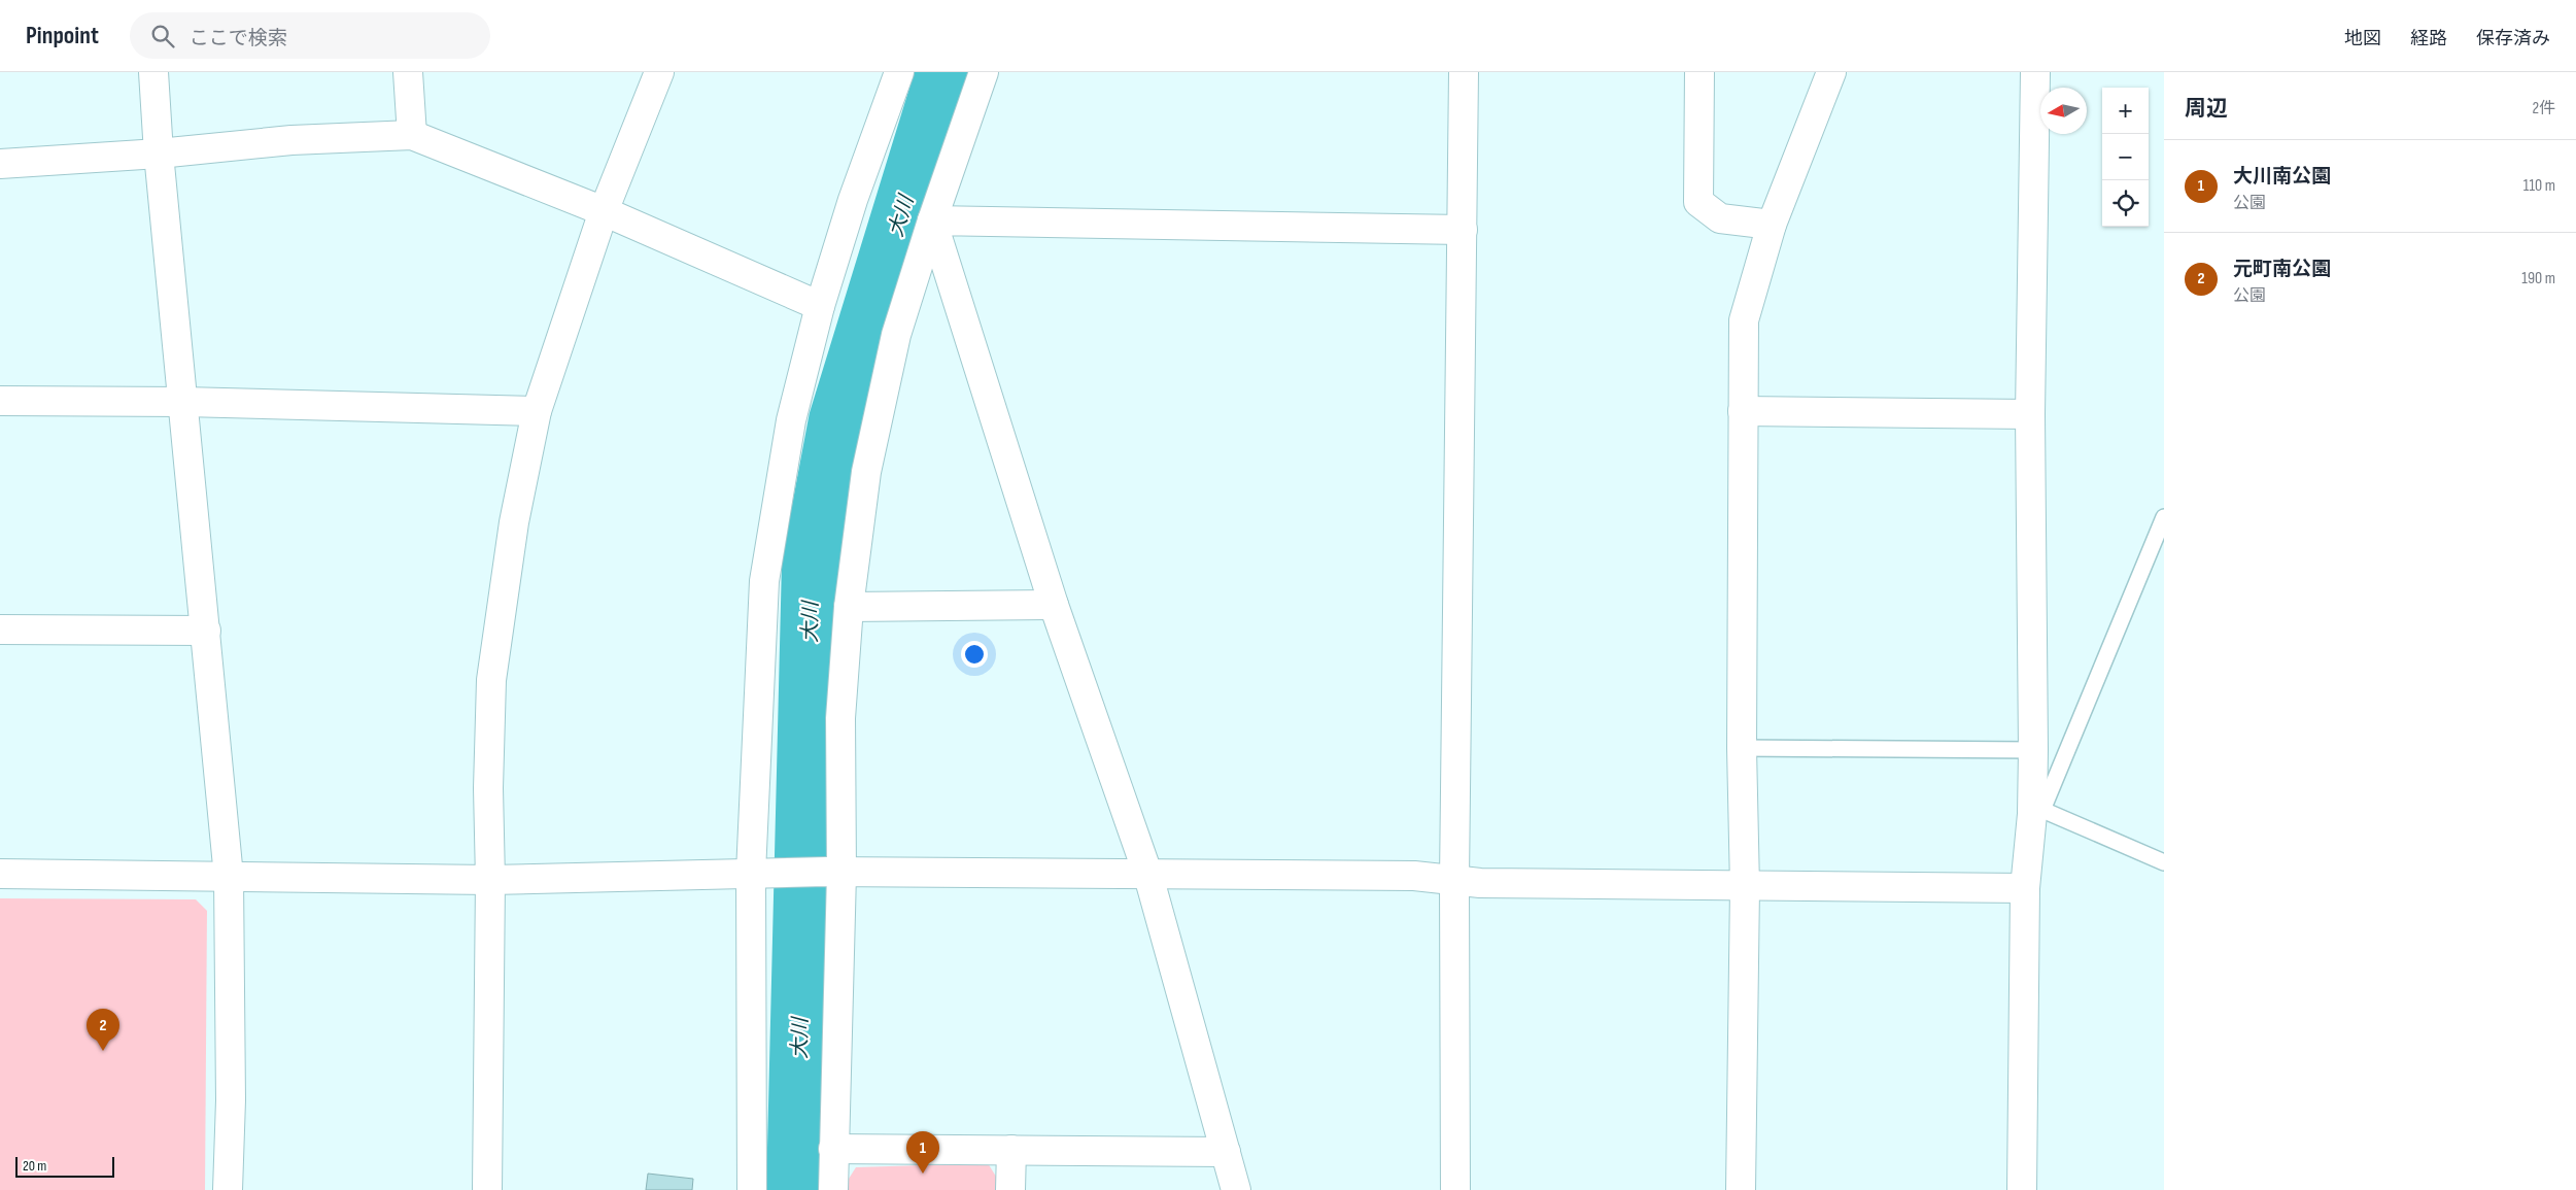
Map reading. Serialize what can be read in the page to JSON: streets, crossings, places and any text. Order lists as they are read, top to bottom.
{
  "water": ["大川"],
  "scale_bar": "20 m",
  "north": "left",
  "page": {
    "header": "Pinpoint",
    "search": "ここで検索",
    "nav": ["地図", "経路", "保存済み"],
    "heading": ["周辺", "2件"],
    "map_buttons": ["+", "−"],
    "list": [
      {
        "mark": "1",
        "name": "大川南公園",
        "note": "公園",
        "value": "110 m"
      },
      {
        "mark": "2",
        "name": "元町南公園",
        "note": "公園",
        "value": "190 m"
      }
    ],
    "pins": ["2", "1"],
    "scale": "20 m"
  }
}
